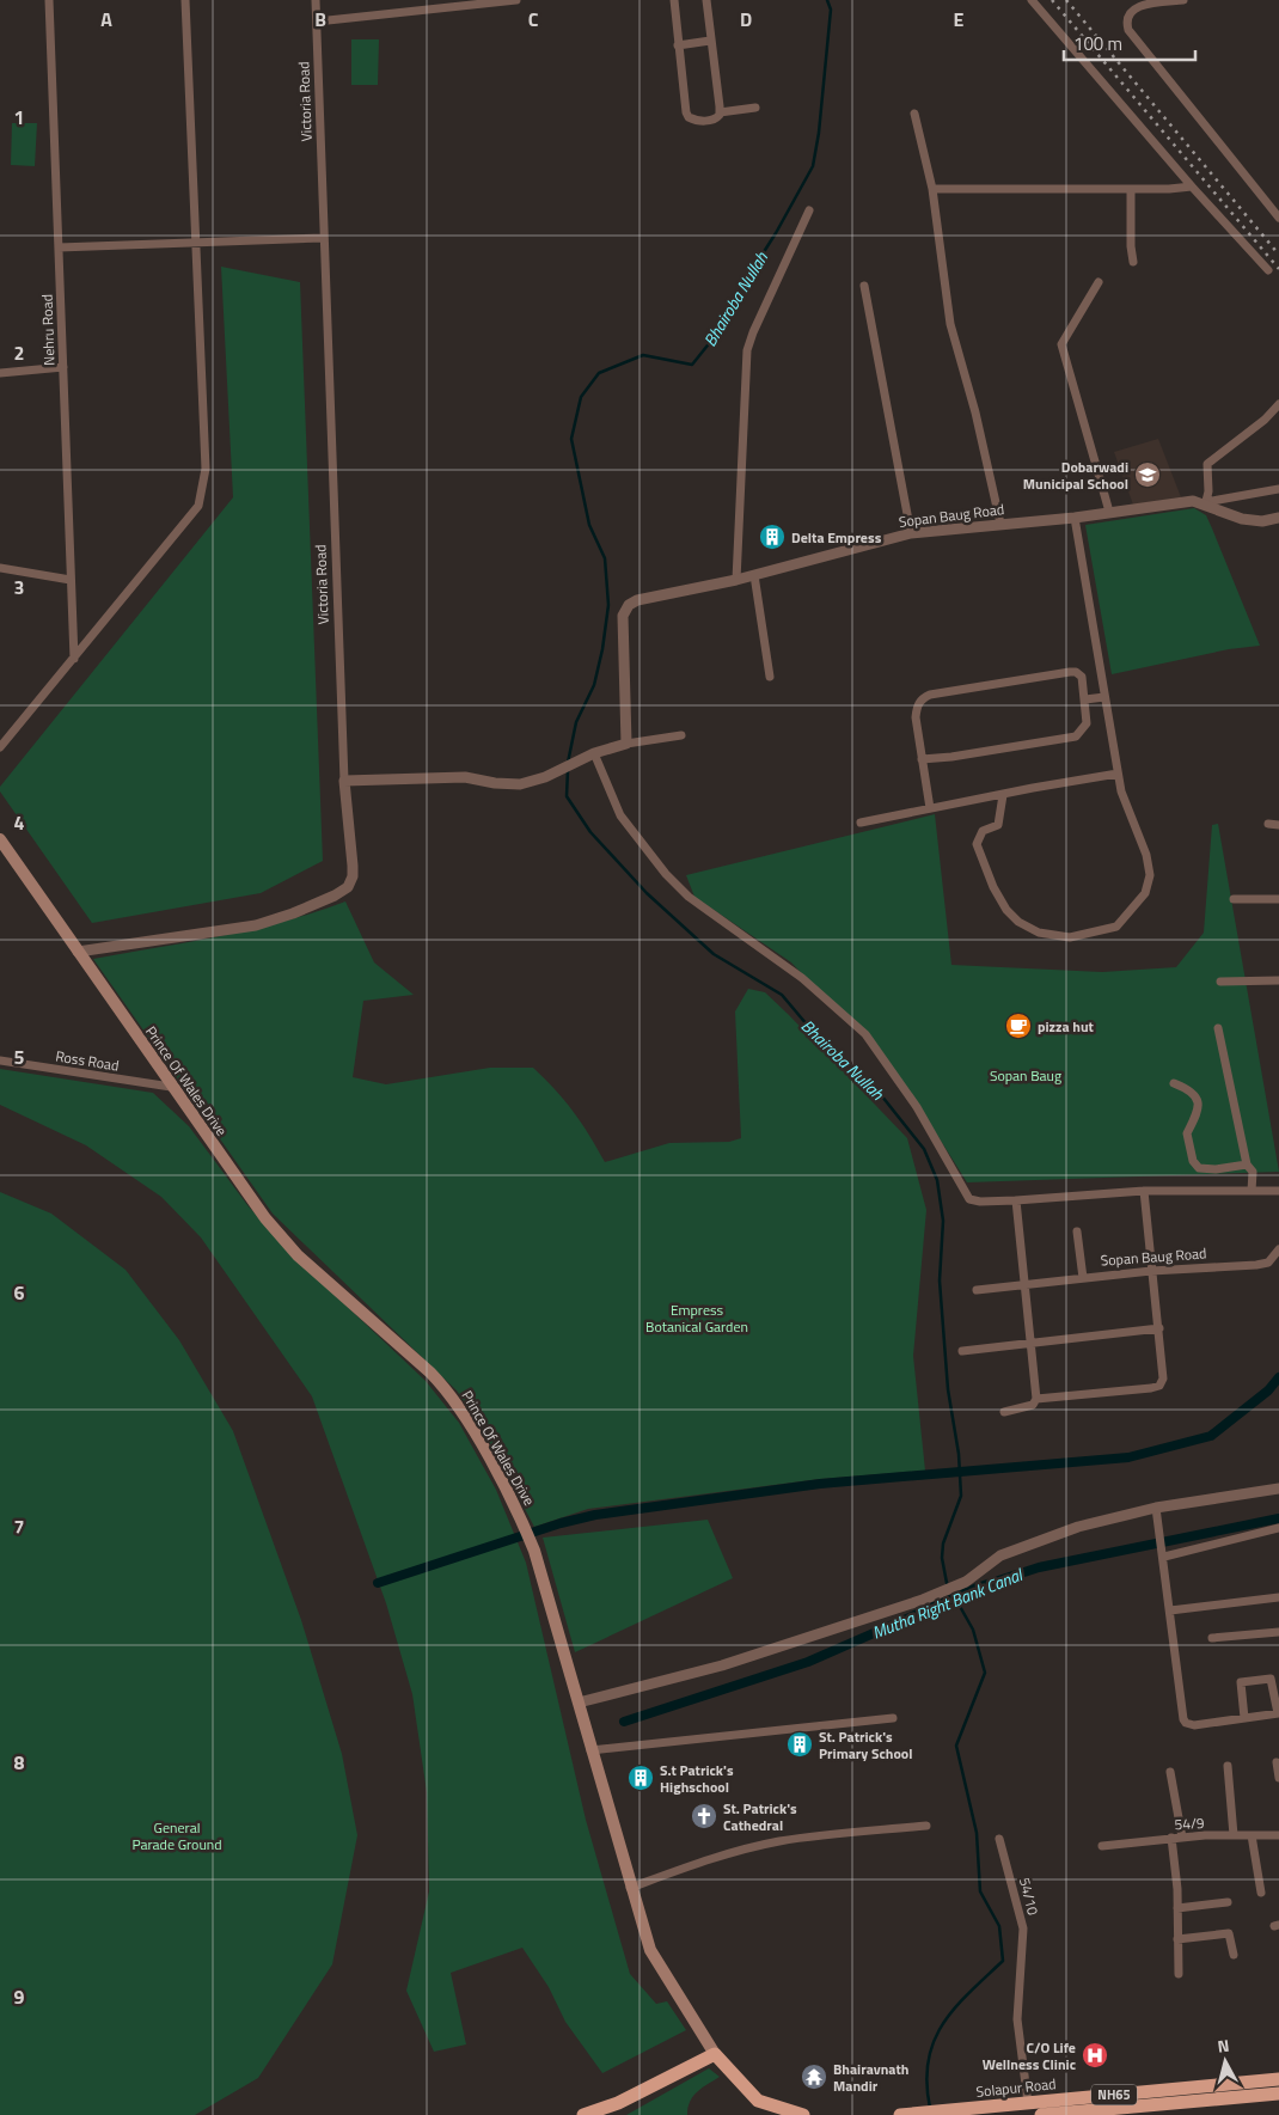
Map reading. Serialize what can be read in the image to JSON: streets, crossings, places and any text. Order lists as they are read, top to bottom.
{
  "streets": {
    "highway": ["Solapur Road", "NH65"],
    "main road": ["Prince Of Wales Drive"],
    "street": [
      "Victoria Road",
      "Nehru Road",
      "Sopan Baug Road",
      "Ross Road",
      "54/9",
      "54/10"
    ]
  },
  "crossings": [
    ["Victoria Road", "Prince Of Wales Drive"],
    ["Ross Road", "Prince Of Wales Drive"],
    ["54/10", "Solapur Road"]
  ],
  "water": ["Bhairoba Nullah", "Mutha Right Bank Canal"],
  "parks": ["Sopan Baug", "Empress Botanical Garden", "General Parade Ground"],
  "places": {
    "school or university": ["Dobarwadi Municipal School"],
    "building": ["Delta Empress", "St. Patrick's Primary School", "S.t Patrick's Highschool"],
    "cafe": ["pizza hut"],
    "church": ["St. Patrick's Cathedral"],
    "hospital": ["C/O Life Wellness Clinic"],
    "temple": ["Bhairavnath Mandir"]
  },
  "scale_bar": "100 m",
  "north": "top",
  "grid": {
    "columns": [
      "A",
      "B",
      "C",
      "D",
      "E"
    ],
    "rows": [
      "1",
      "2",
      "3",
      "4",
      "5",
      "6",
      "7",
      "8",
      "9"
    ]
  }
}
